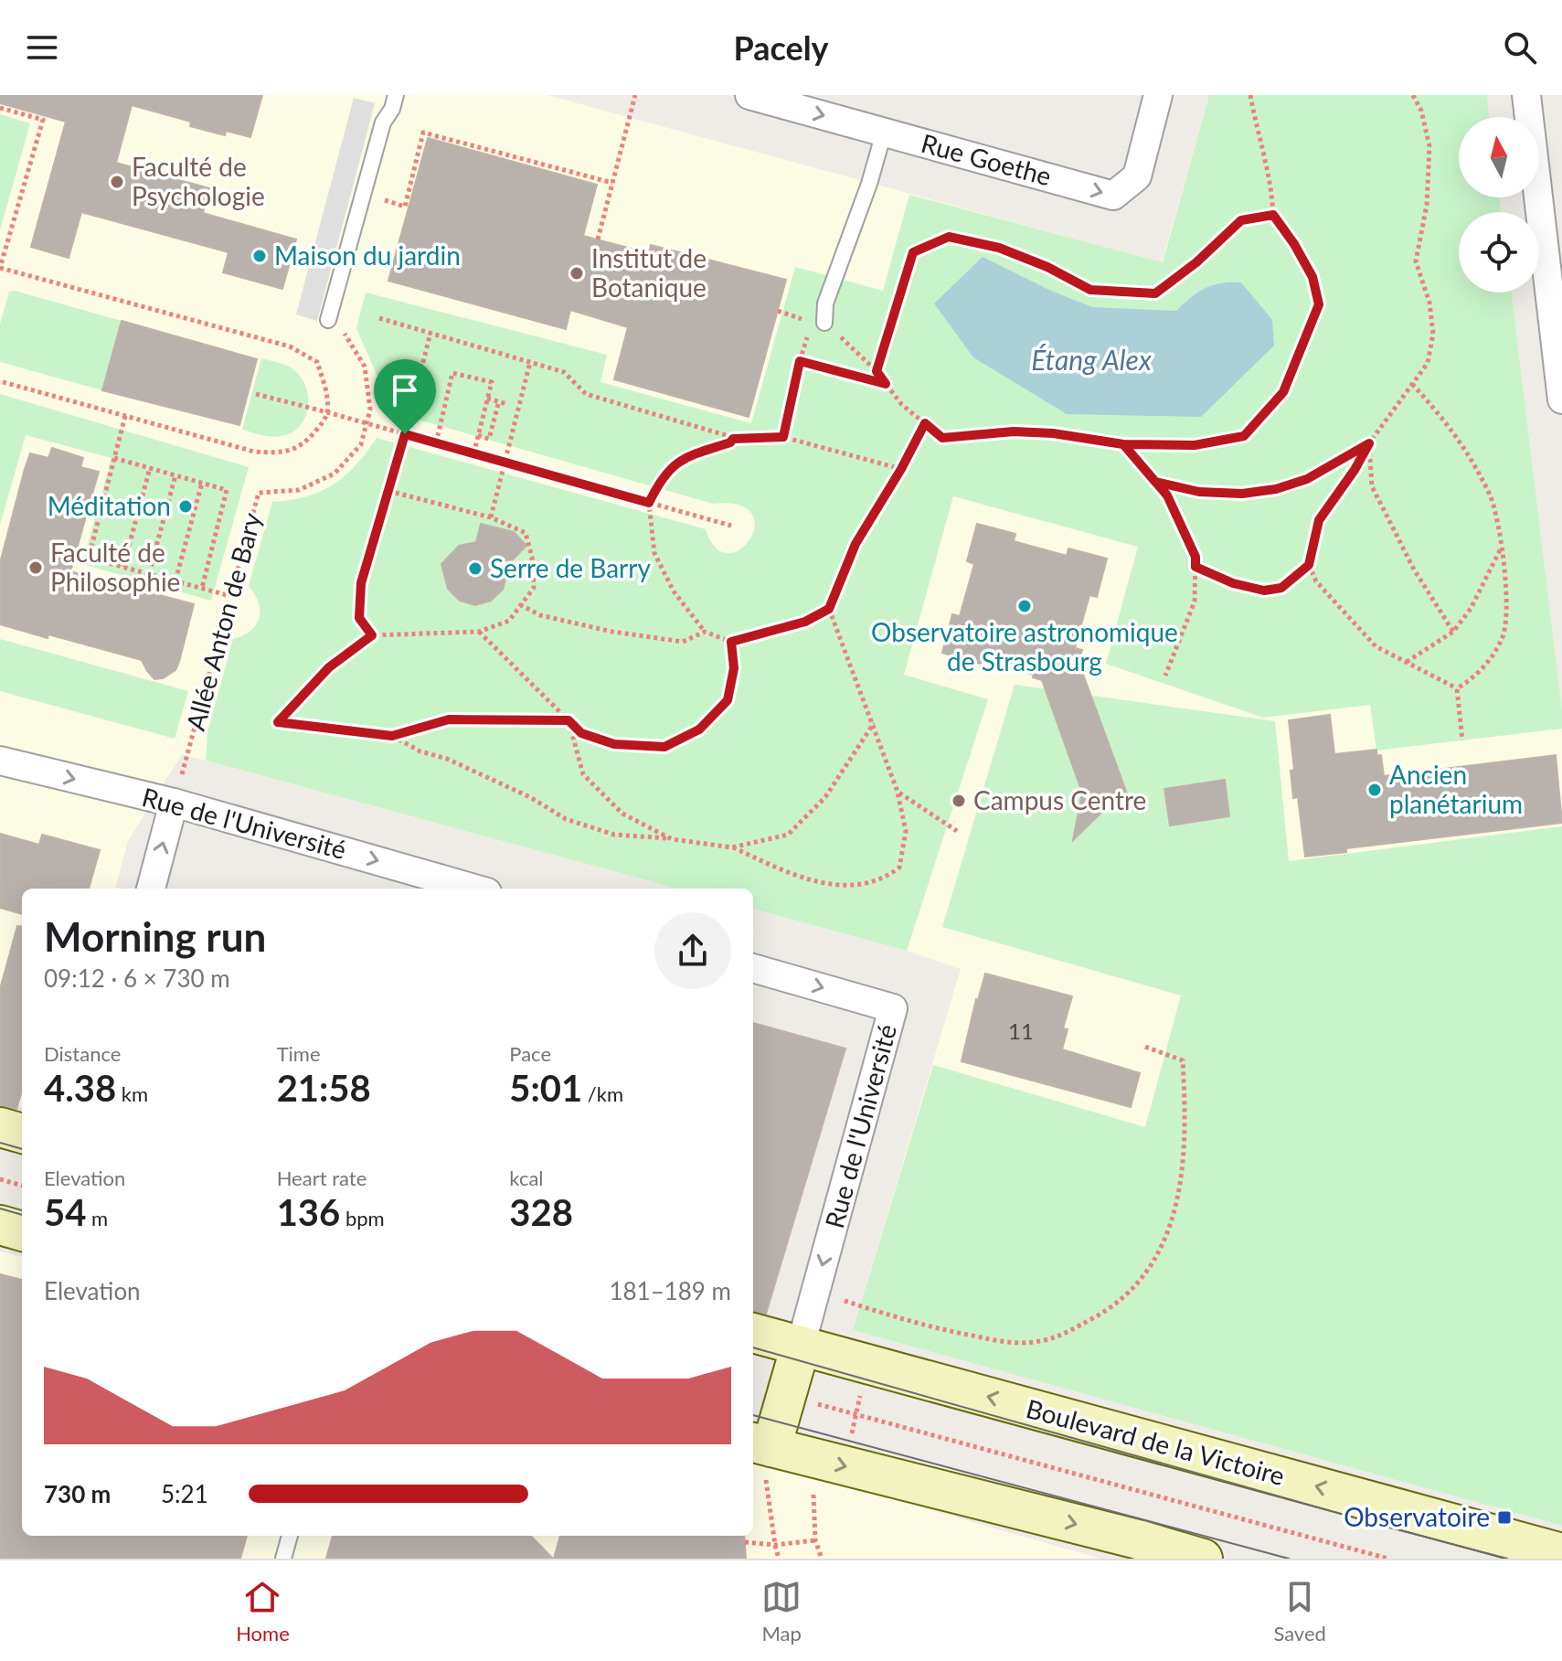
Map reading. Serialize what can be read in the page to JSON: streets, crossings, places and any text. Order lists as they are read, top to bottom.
{
  "streets": {
    "street": ["Rue Goethe", "Rue de l'Université", "Boulevard de la Victoire"],
    "path": ["Allée Anton de Bary"]
  },
  "crossings": [
    ["Allée Anton de Bary", "Rue de l'Université"],
    ["Rue de l'Université", "Boulevard de la Victoire"]
  ],
  "one_way": ["Rue Goethe"],
  "water": ["Étang Alex"],
  "places": {
    "other": [
      "Faculté de Psychologie",
      "Maison du jardin",
      "Institut de Botanique",
      "Méditation",
      "Faculté de Philosophie",
      "Serre de Barry",
      "Observatoire astronomique de Strasbourg",
      "Ancien planétarium",
      "Campus Centre"
    ],
    "transit": ["Observatoire"]
  },
  "house_numbers": ["11"],
  "north": "top",
  "page": {
    "header": "Pacely",
    "heading": ["Morning run", "09:12 · 6 × 730 m"],
    "stats": [
      ["Distance", "4.38 km"],
      ["Time", "21:58"],
      ["Pace", "5:01 /km"],
      ["Elevation", "54 m"],
      ["Heart rate", "136 bpm"],
      ["kcal", "328"]
    ],
    "chart": ["Elevation", "181–189 m"],
    "list": [
      {
        "name": "730 m",
        "note": "5:21"
      }
    ],
    "tabs": ["Home", "Map", "Saved"]
  }
}
